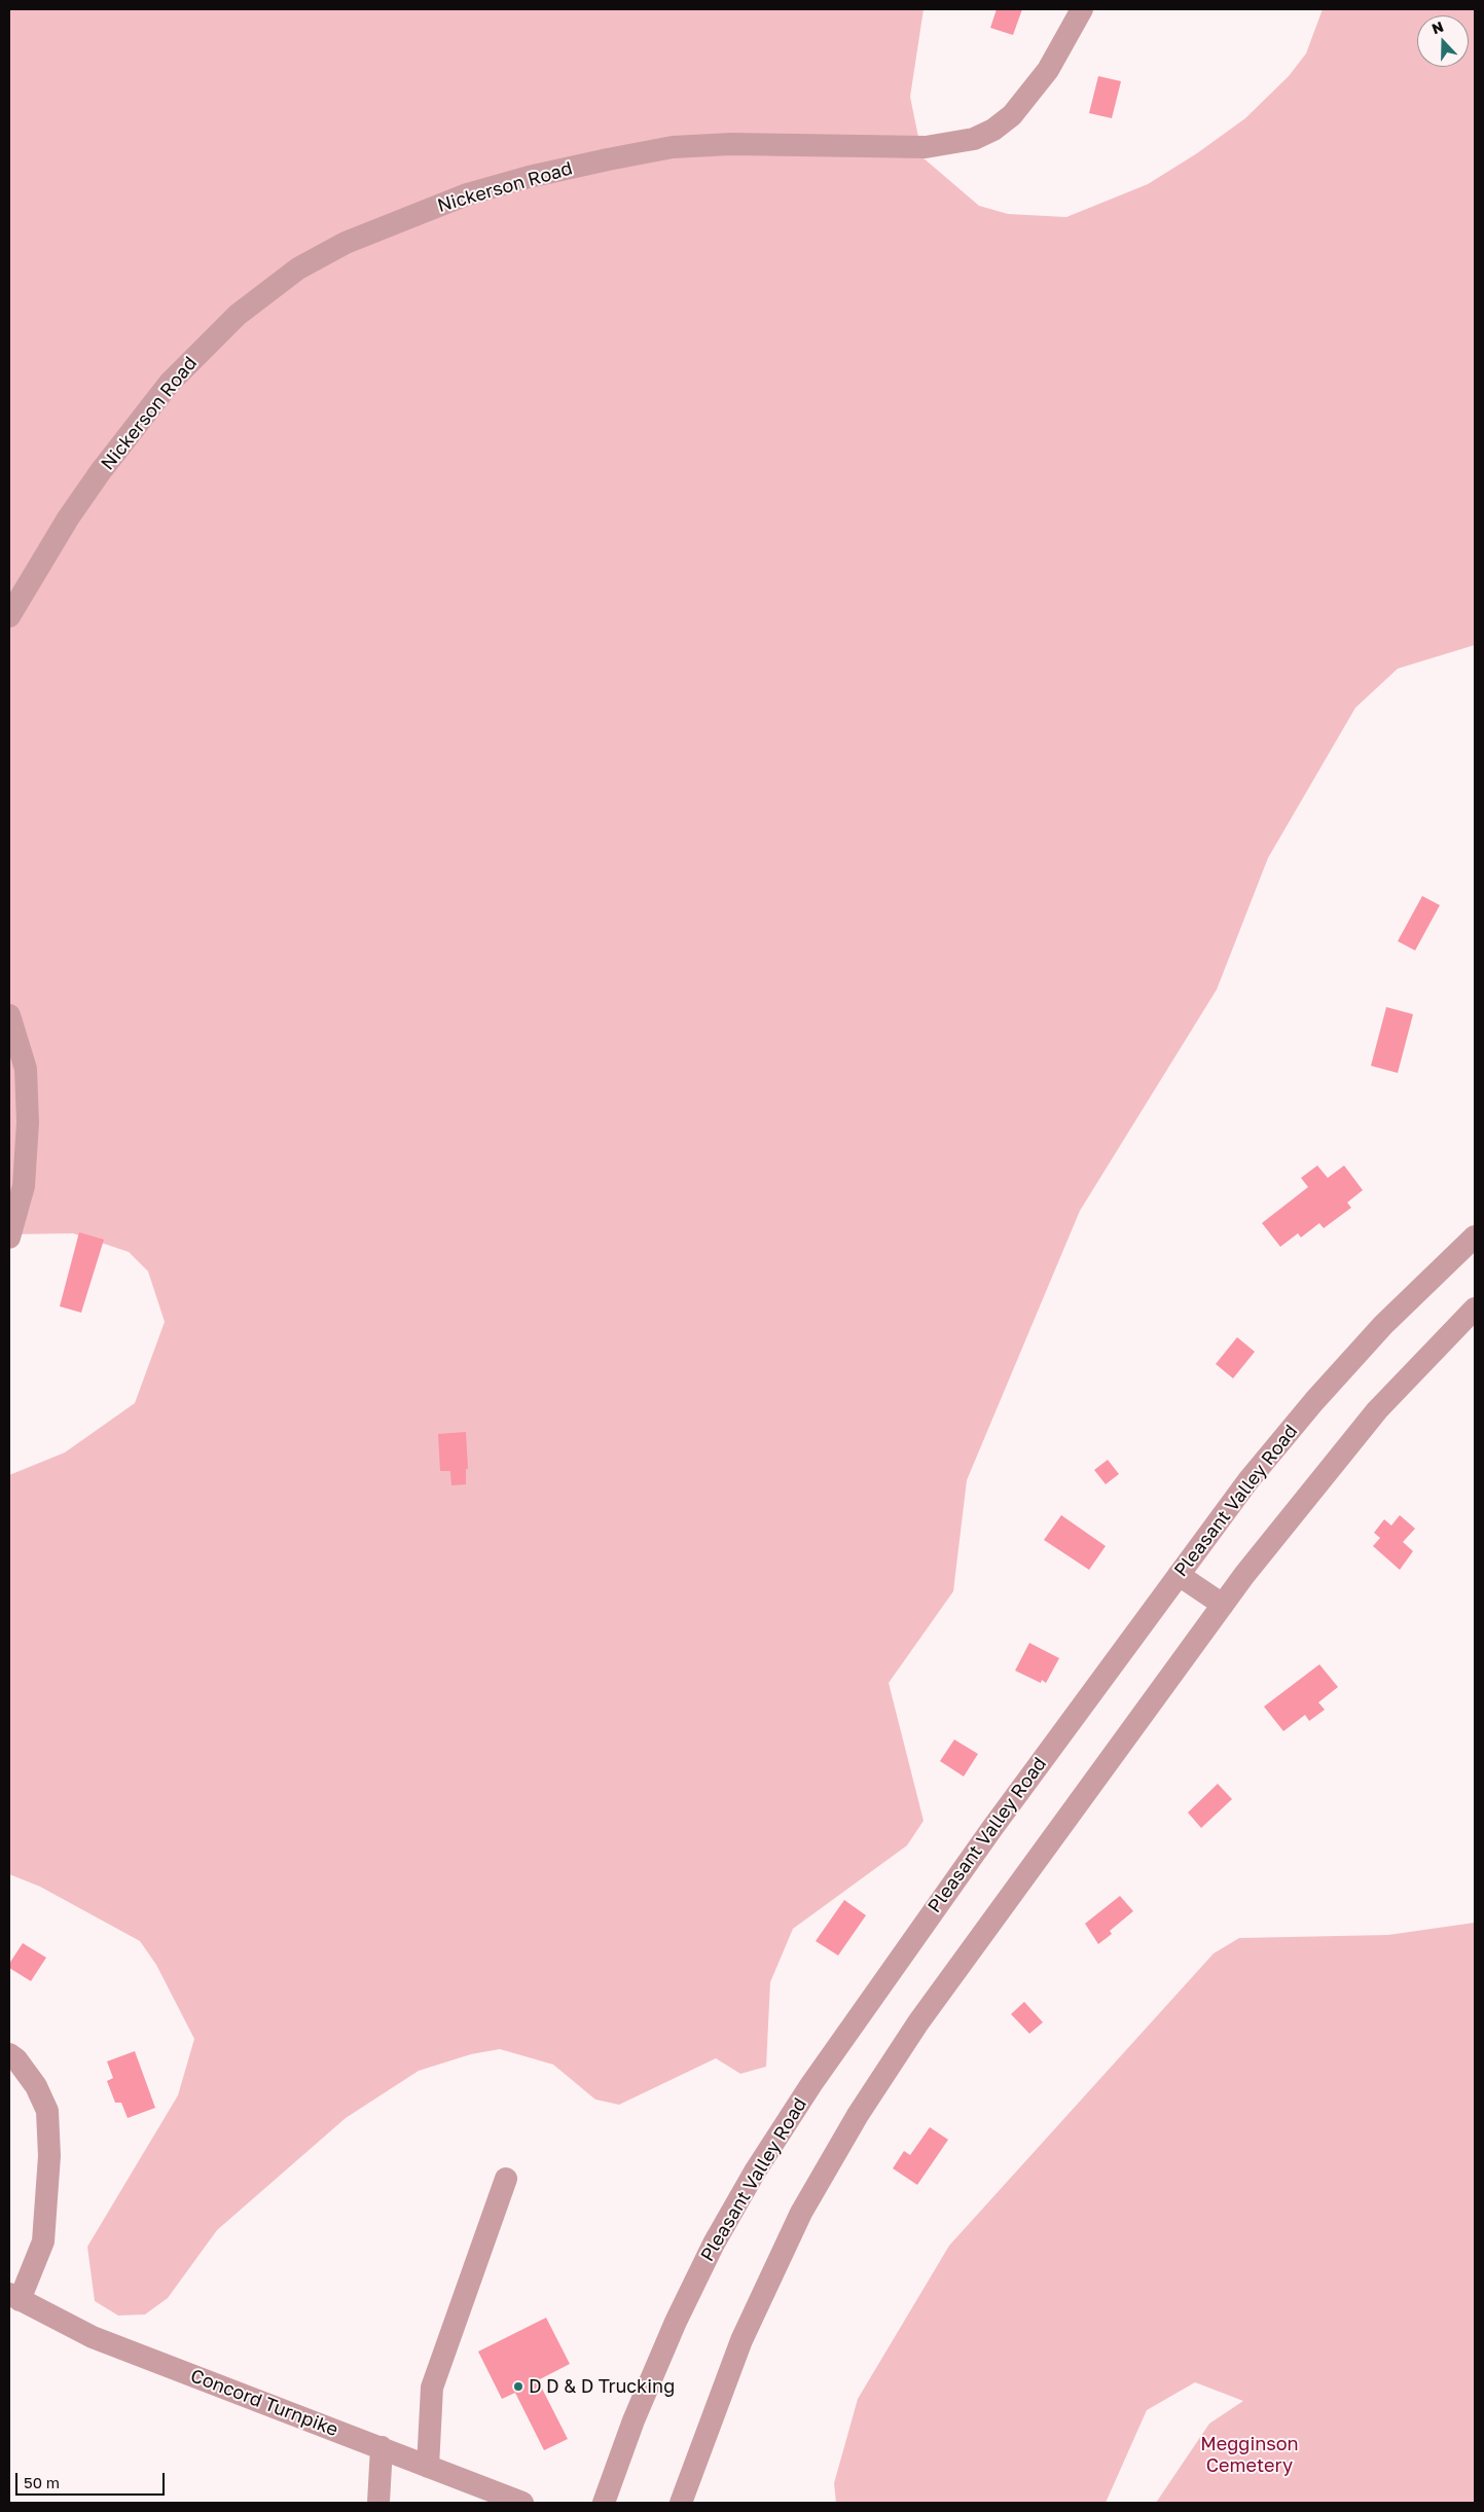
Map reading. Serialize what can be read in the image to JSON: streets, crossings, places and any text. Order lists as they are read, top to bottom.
{
  "streets": {
    "street": ["Nickerson Road", "Pleasant Valley Road", "Concord Turnpike"]
  },
  "parks": ["Megginson Cemetery"],
  "places": ["D D & D Trucking"],
  "scale_bar": "50 m",
  "north": "top"
}
